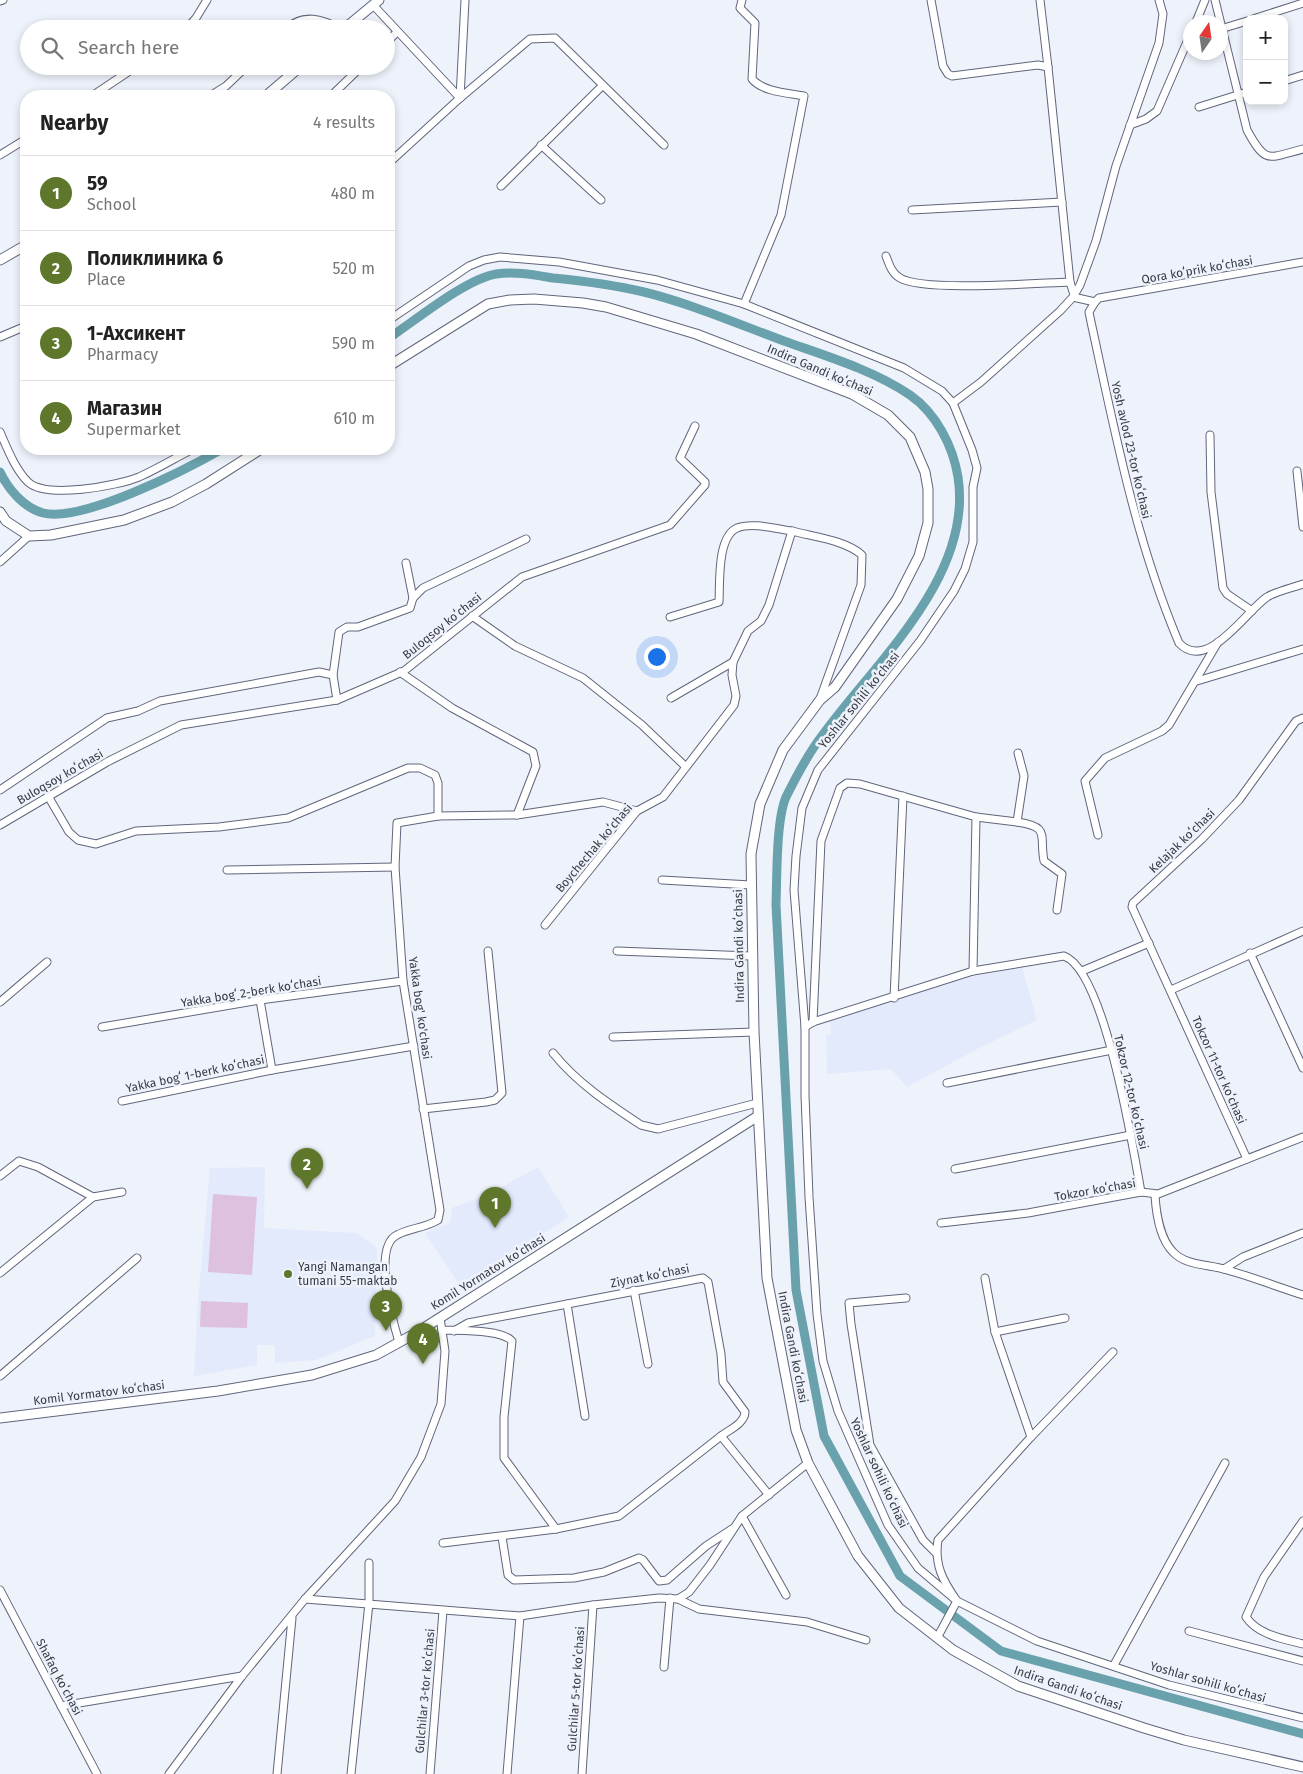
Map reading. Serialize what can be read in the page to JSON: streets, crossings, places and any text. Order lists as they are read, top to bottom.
{
  "streets": {
    "street": [
      "Qora koʻprik koʻchasi",
      "Indira Gandi koʻchasi",
      "Yosh avlod 23-tor koʻchasi",
      "Buloqsoy koʻchasi",
      "Yoshlar sohili koʻchasi",
      "Kelajak koʻchasi",
      "Boychechak koʻchasi",
      "Yakka bogʻ 2-berk koʻchasi",
      "Yakka bog' ko'chasi",
      "Tokzor 11-tor koʻchasi",
      "Yakka bogʻ 1-berk koʻchasi",
      "Tokzor 12-tor koʻchasi",
      "Tokzor koʻchasi",
      "Komil Yormatov koʻchasi",
      "Ziynat koʻchasi",
      "Shafaq koʻchasi",
      "Gulchilar 5-tor koʻchasi",
      "Gulchilar 3-tor koʻchasi"
    ]
  },
  "crossings": [
    ["Qora koʻprik koʻchasi", "Yosh avlod 23-tor koʻchasi"],
    ["Indira Gandi koʻchasi", "Komil Yormatov koʻchasi"],
    ["Kelajak koʻchasi", "Tokzor 11-tor koʻchasi"],
    ["Boychechak koʻchasi", "Yakka bog' ko'chasi"],
    ["Yakka bogʻ 2-berk koʻchasi", "Yakka bog' ko'chasi"],
    ["Yakka bogʻ 2-berk koʻchasi", "Yakka bogʻ 1-berk koʻchasi"],
    ["Yakka bog' ko'chasi", "Yakka bogʻ 1-berk koʻchasi"],
    ["Yakka bog' ko'chasi", "Komil Yormatov koʻchasi"],
    ["Tokzor 11-tor koʻchasi", "Tokzor koʻchasi"],
    ["Tokzor 12-tor koʻchasi", "Tokzor koʻchasi"]
  ],
  "places": ["Yangi Namangan tumani 55-maktab"],
  "north": "top",
  "page": {
    "map_buttons": ["+", "−"],
    "search": "Search here",
    "heading": ["Nearby", "4 results"],
    "list": [
      {
        "mark": "1",
        "name": "59",
        "note": "School",
        "value": "480 m"
      },
      {
        "mark": "2",
        "name": "Поликлиника 6",
        "note": "Place",
        "value": "520 m"
      },
      {
        "mark": "3",
        "name": "1-Ахсикент",
        "note": "Pharmacy",
        "value": "590 m"
      },
      {
        "mark": "4",
        "name": "Магазин",
        "note": "Supermarket",
        "value": "610 m"
      }
    ],
    "pins": [
      "2",
      "1",
      "3",
      "4"
    ]
  }
}
